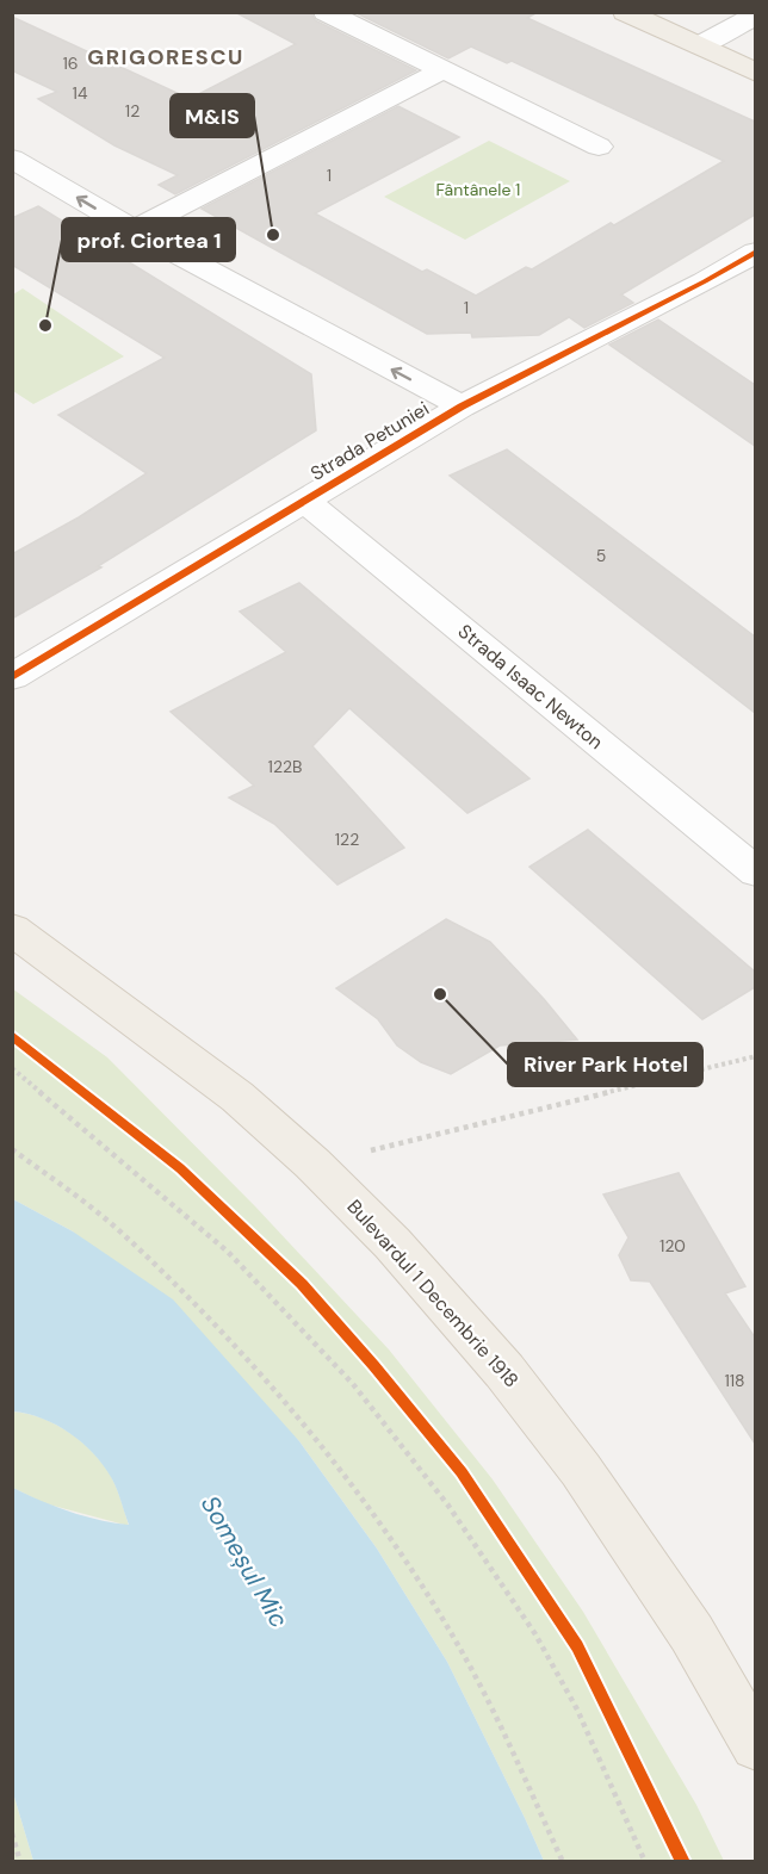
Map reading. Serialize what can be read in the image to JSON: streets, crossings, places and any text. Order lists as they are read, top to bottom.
{
  "streets": {
    "main road": ["Bulevardul 1 Decembrie 1918"],
    "street": ["Strada Petuniei", "Strada Isaac Newton"]
  },
  "crossings": [
    ["Strada Petuniei", "Strada Isaac Newton"]
  ],
  "districts": ["GRIGORESCU"],
  "water": ["Someșul Mic"],
  "parks": ["Fântânele 1"],
  "places": ["M&IS", "prof. Ciortea 1", "River Park Hotel"],
  "house_numbers": [
    "16",
    "14",
    "12",
    "1",
    "1",
    "5",
    "122B",
    "122",
    "120",
    "118"
  ]
}
